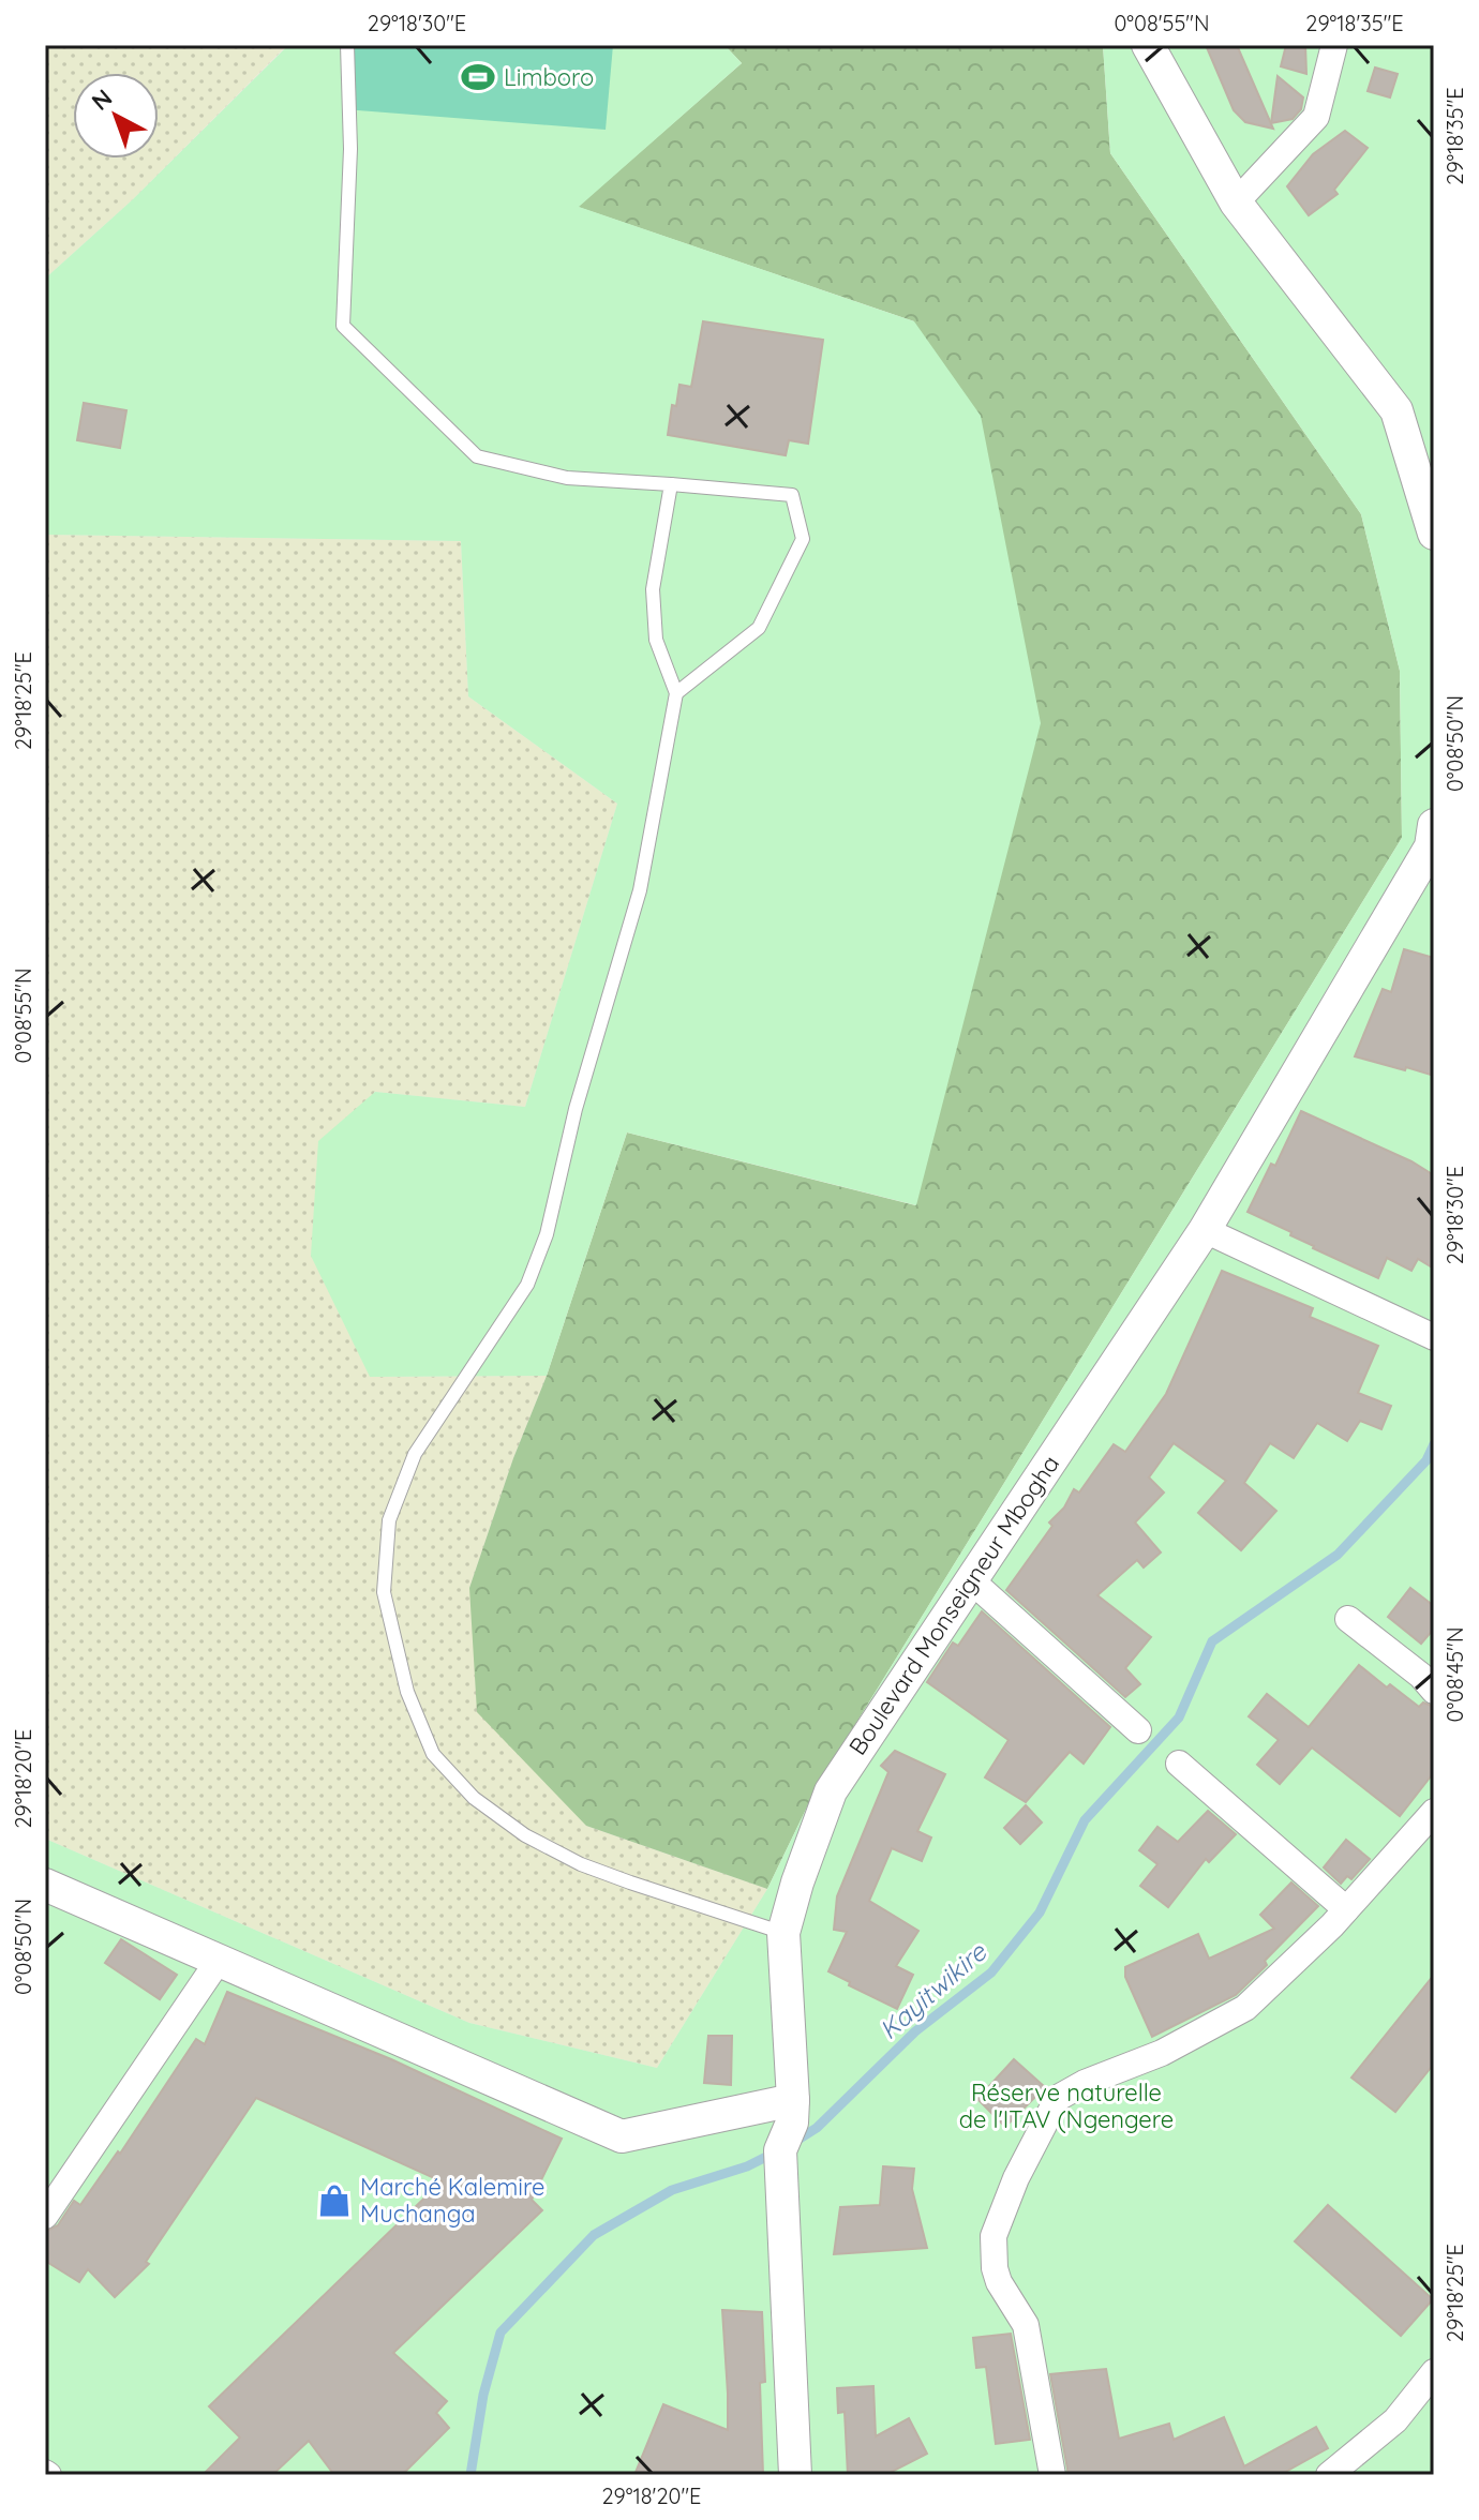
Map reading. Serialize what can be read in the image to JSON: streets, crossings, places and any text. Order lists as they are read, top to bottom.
{
  "streets": {
    "street": ["Boulevard Monseigneur Mbogha"]
  },
  "water": ["Kayitwikire"],
  "parks": ["Réserve naturelle de l'ITAV (Ngengere"],
  "places": {
    "sports": ["Limboro"],
    "shop": ["Marché Kalemire Muchanga"]
  },
  "north": "top left",
  "coordinates": [
    "29°18'30\"E",
    "0°08'55\"N",
    "29°18'35\"E",
    "29°18'25\"E",
    "0°08'50\"N",
    "0°08'45\"N",
    "29°18'20\"E"
  ]
}
